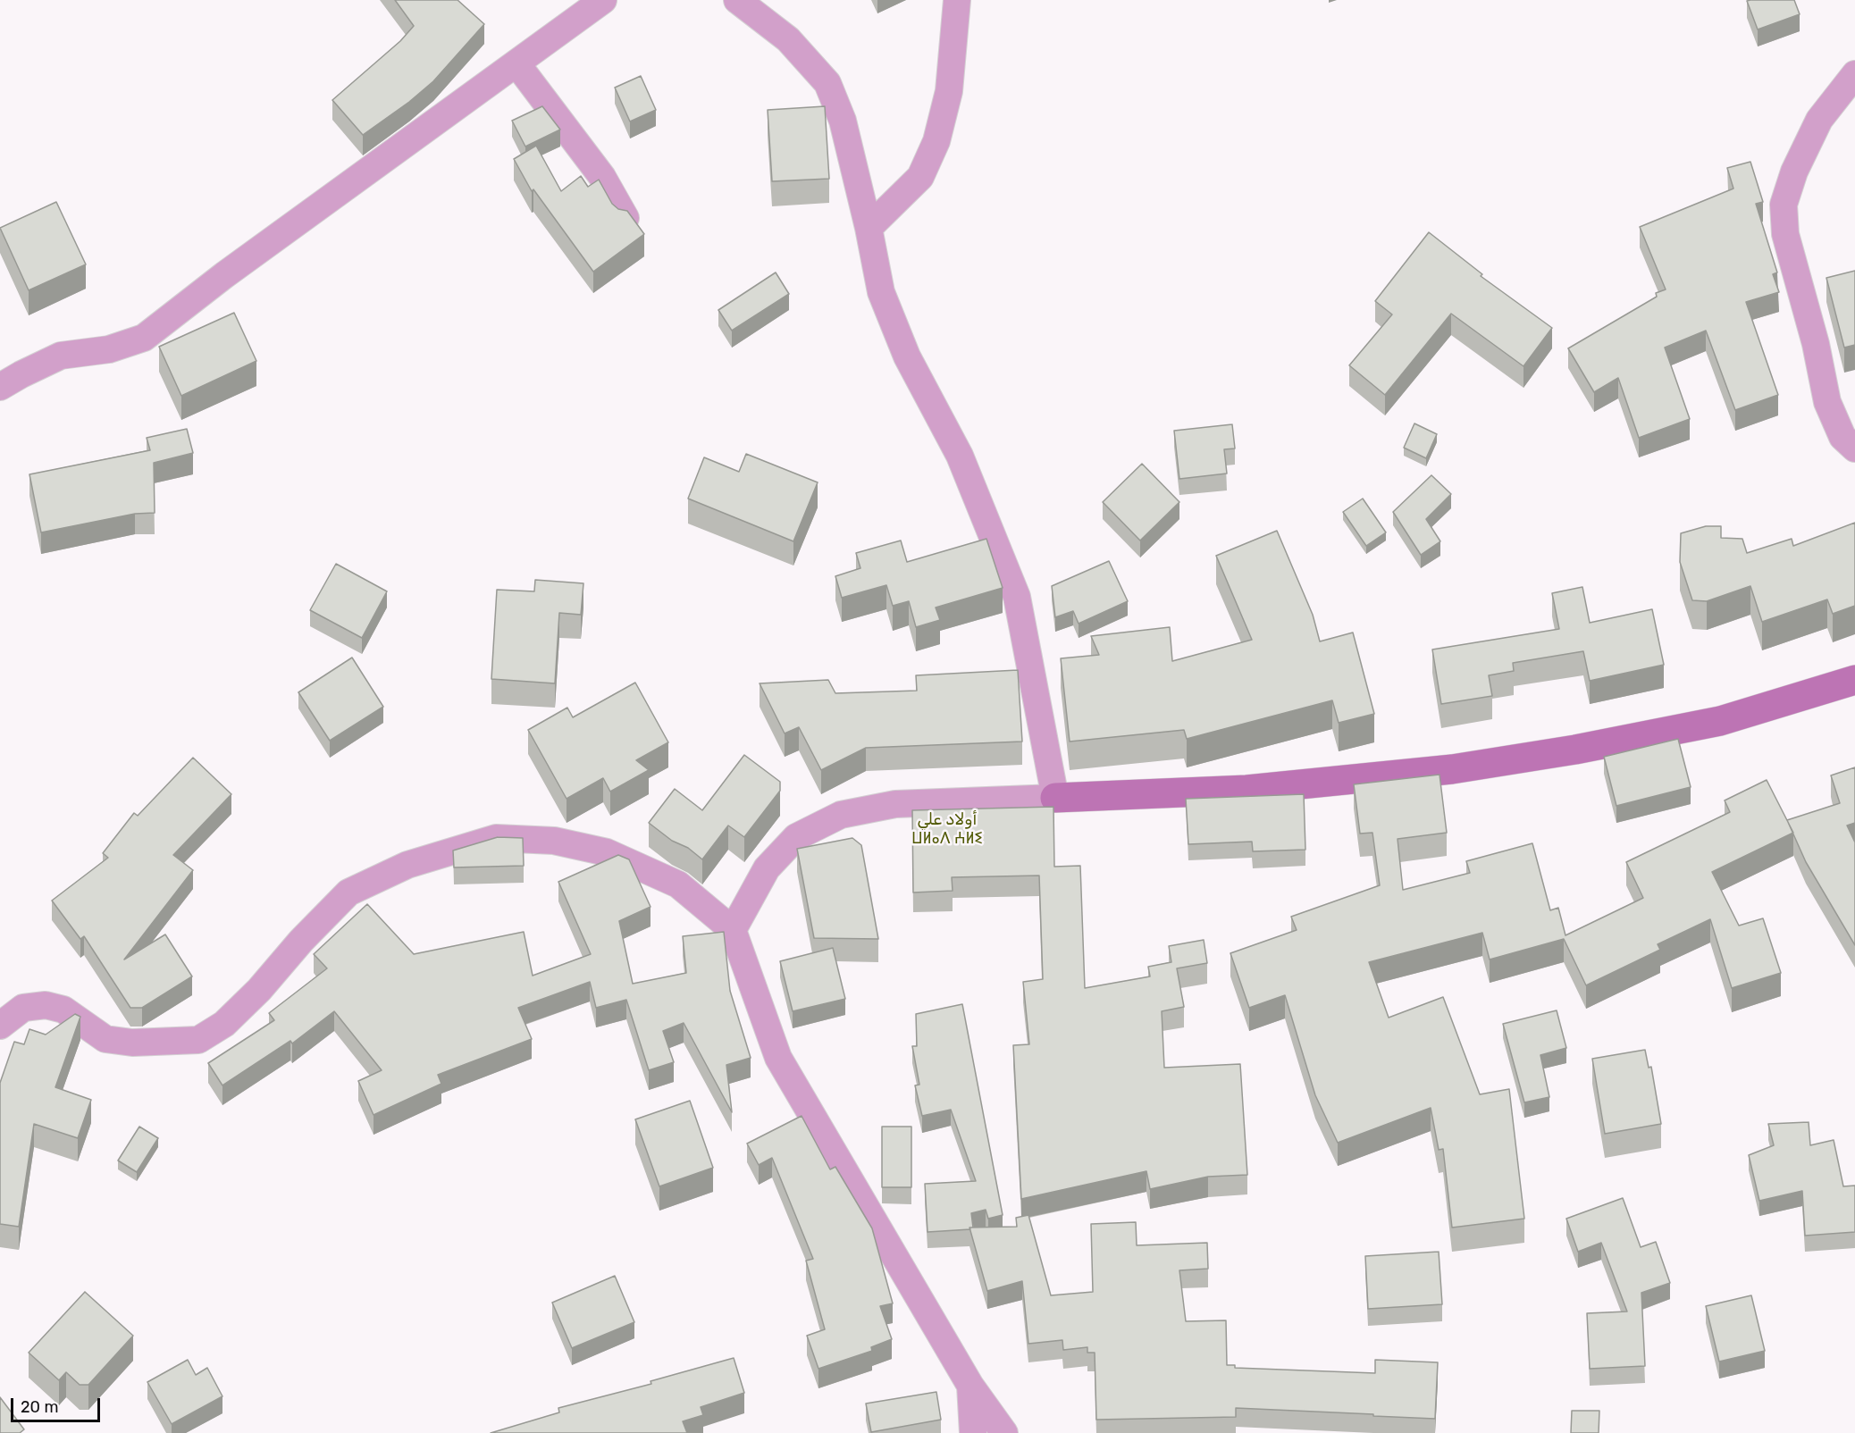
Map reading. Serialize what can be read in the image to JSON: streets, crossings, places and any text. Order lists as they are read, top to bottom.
{
  "districts": ["أولاد علي ⵡⵍⴰⴷ ⵄⵍⵉ"],
  "scale_bar": "20 m"
}
